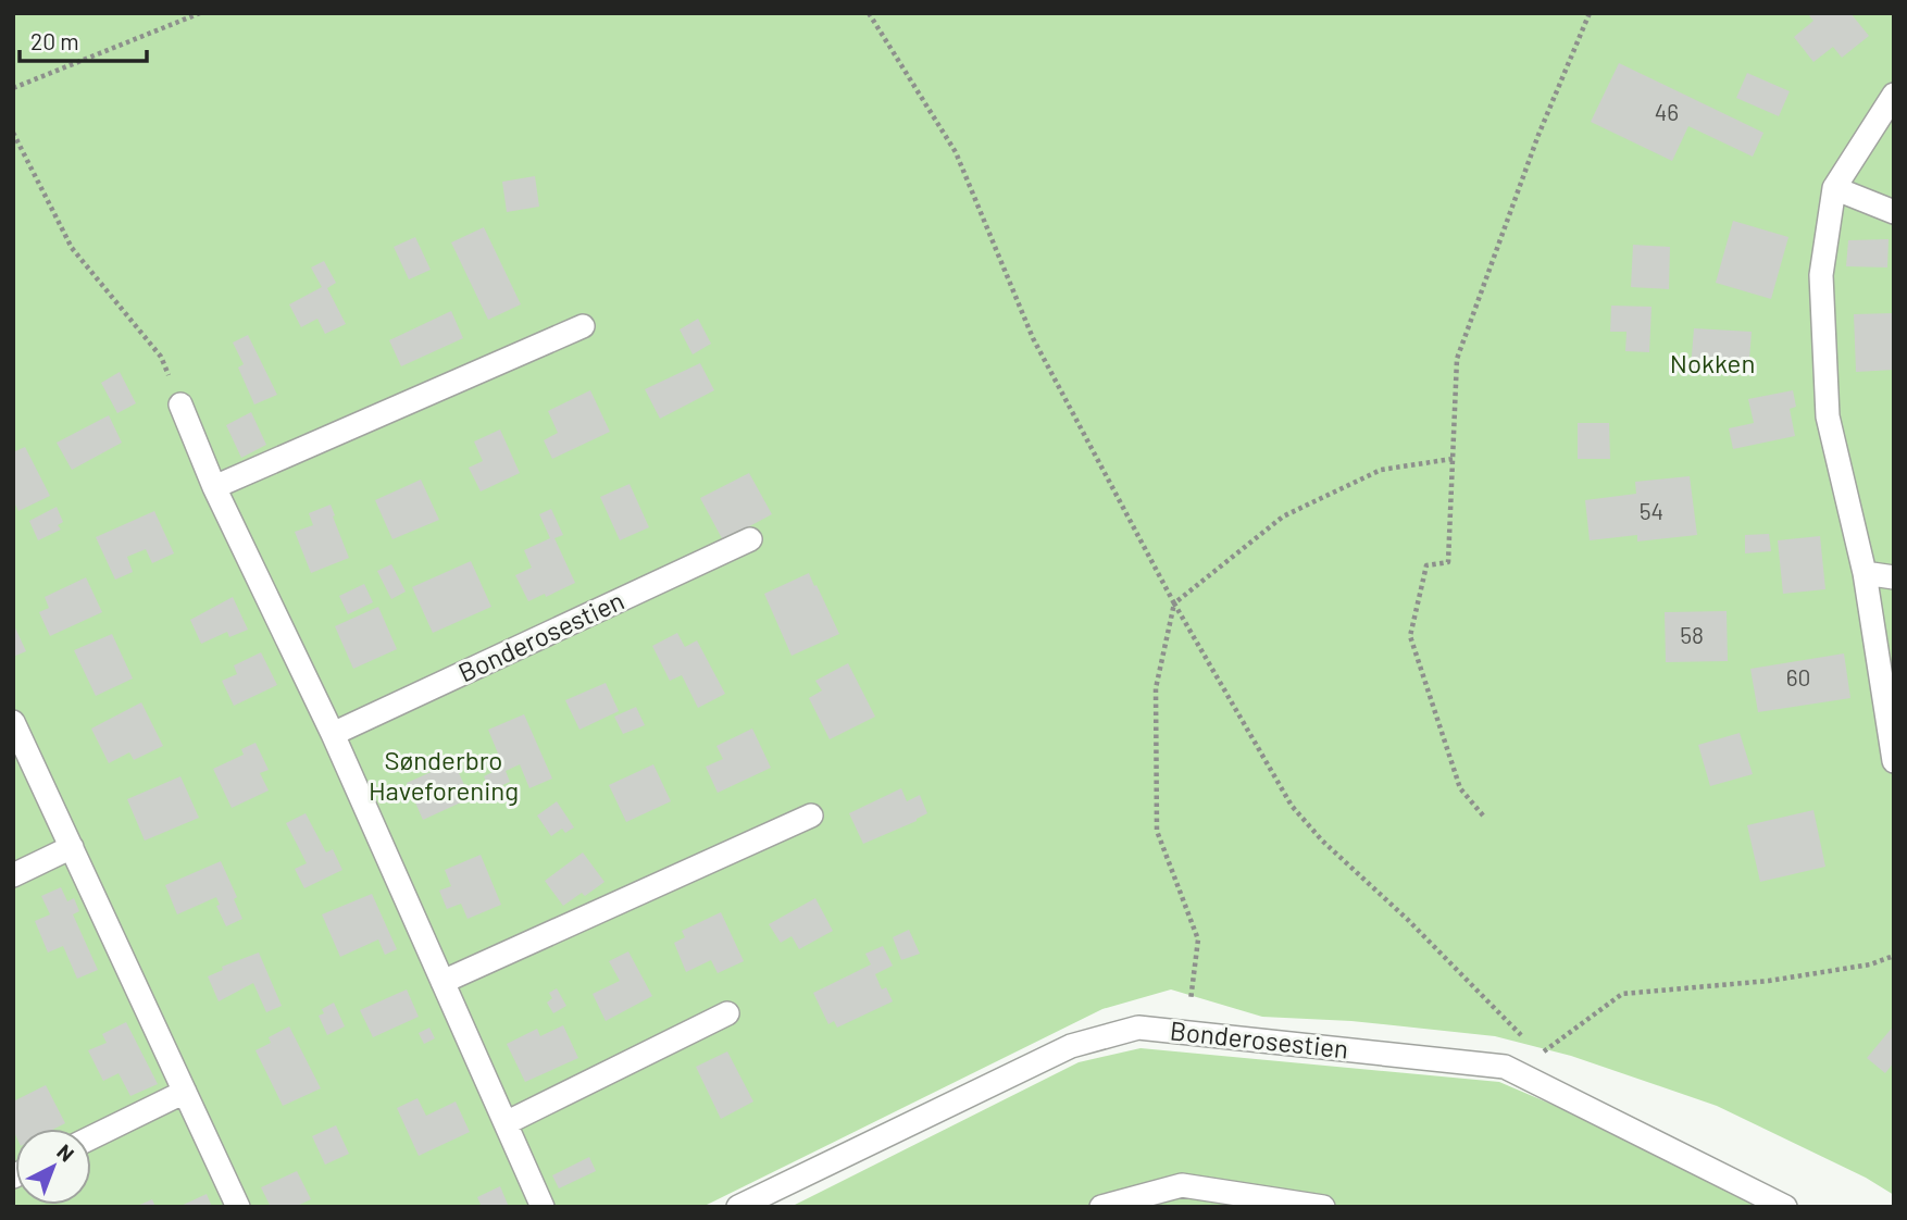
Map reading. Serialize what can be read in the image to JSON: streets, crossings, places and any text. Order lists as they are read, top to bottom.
{
  "streets": {
    "lane": ["Bonderosestien"]
  },
  "parks": ["Nokken", "Sønderbro Haveforening"],
  "house_numbers": [
    "46",
    "54",
    "58",
    "60"
  ],
  "scale_bar": "20 m",
  "north": "top right"
}
